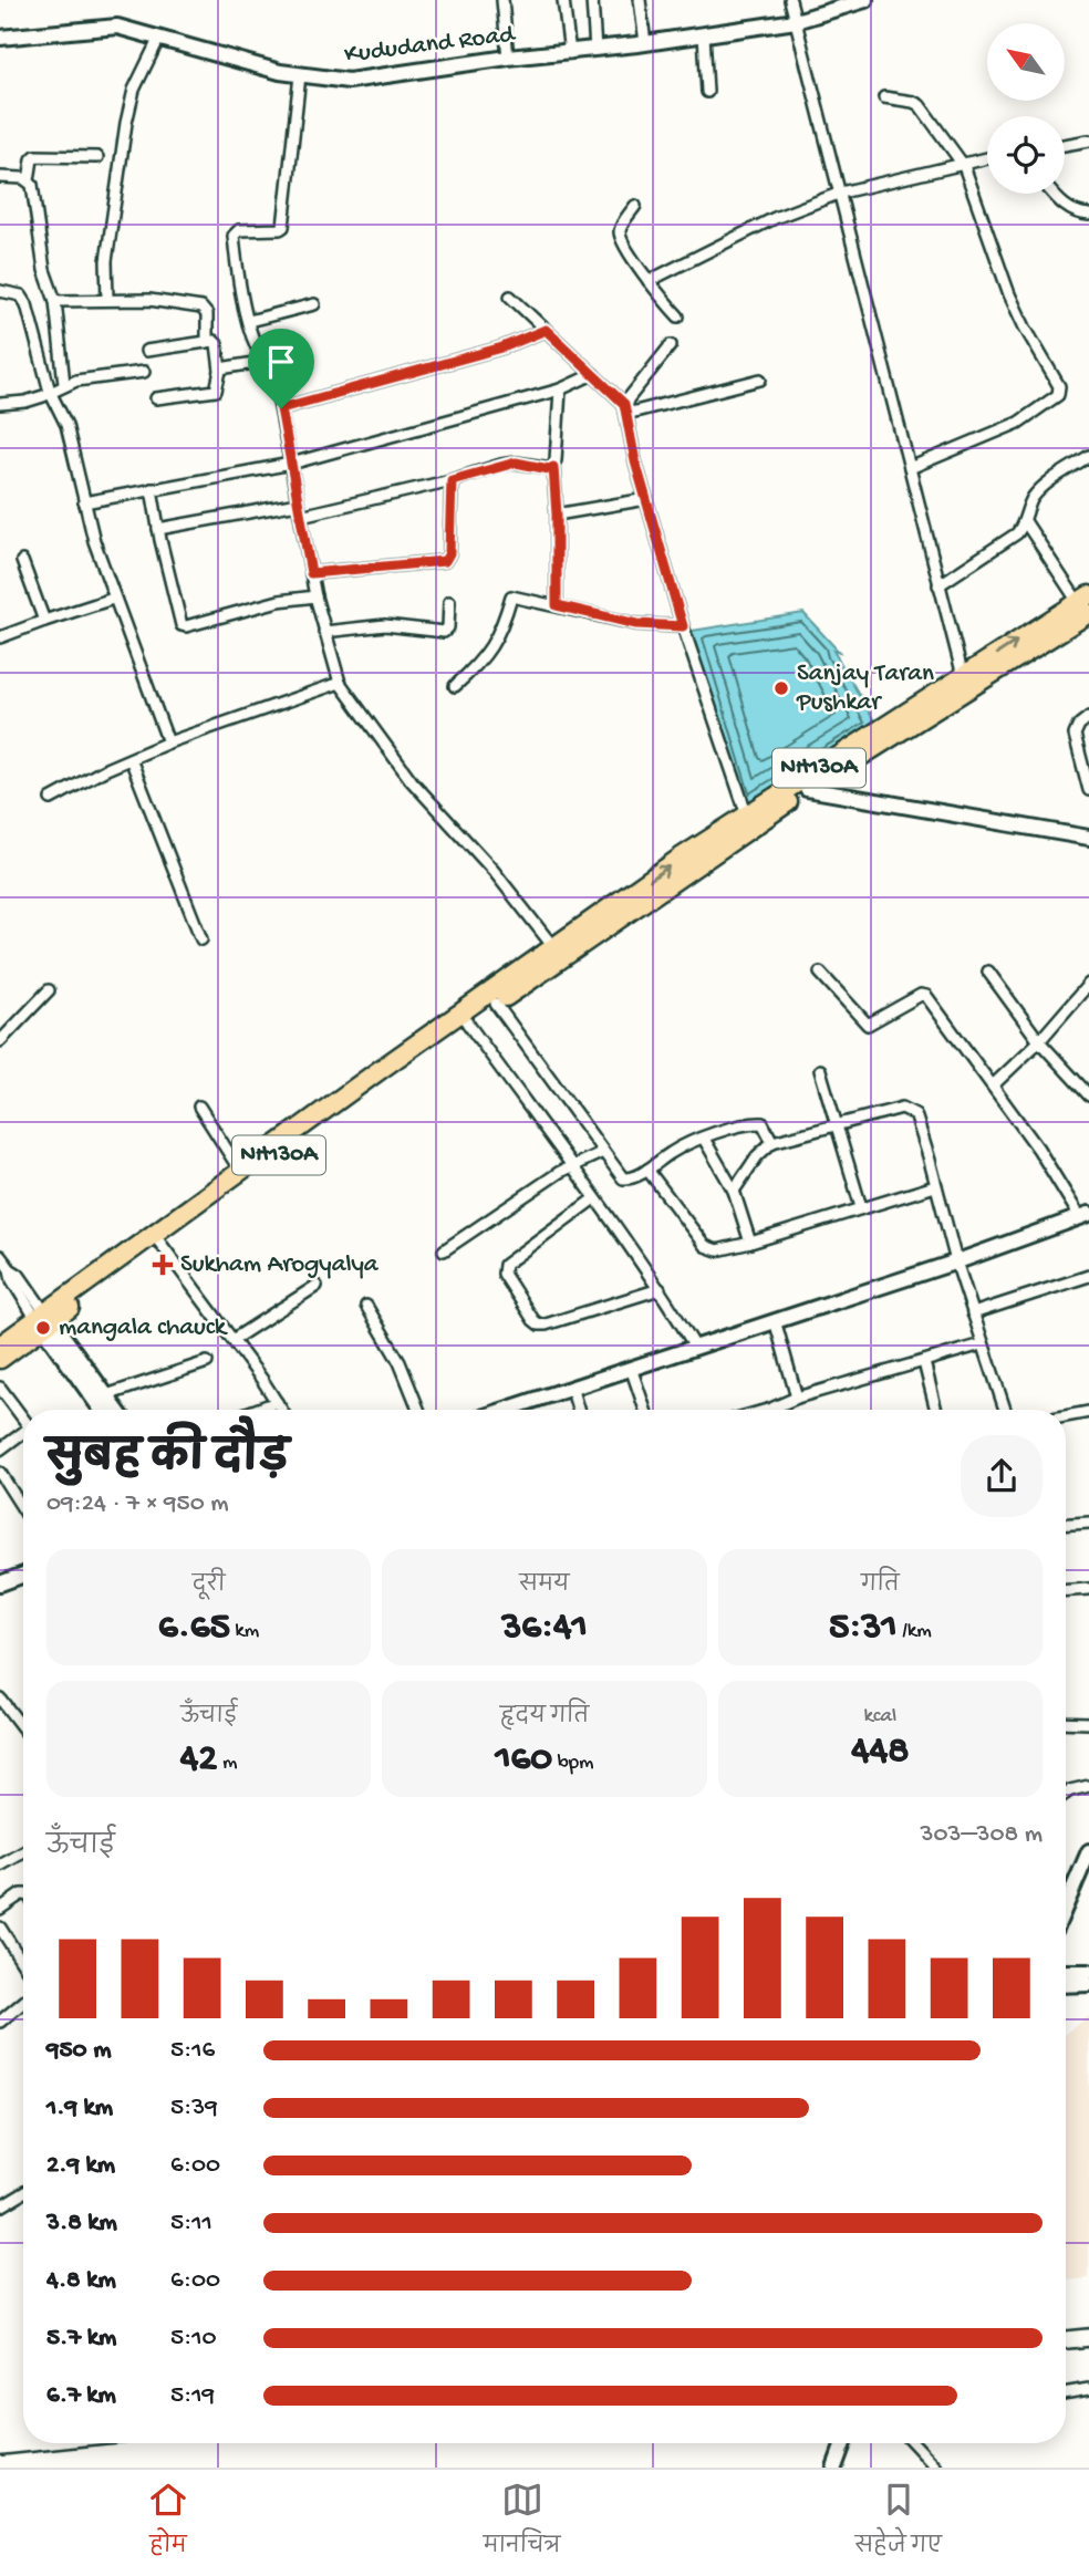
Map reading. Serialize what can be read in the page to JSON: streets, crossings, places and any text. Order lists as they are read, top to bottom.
{
  "streets": {
    "highway": ["NH130A"],
    "main road": ["Kududand Road"]
  },
  "places": {
    "other": ["Sanjay Taran Pushkar", "mangala chauck"],
    "health": ["Sukham Arogyalya"]
  },
  "north": "top left",
  "page": {
    "heading": ["सुबह की दौड़", "09:24 · 7 × 950 m"],
    "stats": [
      ["दूरी", "6.65 km"],
      ["समय", "36:41"],
      ["गति", "5:31 /km"],
      ["ऊँचाई", "42 m"],
      ["हृदय गति", "160 bpm"],
      ["kcal", "448"]
    ],
    "chart": ["ऊँचाई", "303–308 m"],
    "list": [
      {
        "name": "950 m",
        "note": "5:16"
      },
      {
        "name": "1.9 km",
        "note": "5:39"
      },
      {
        "name": "2.9 km",
        "note": "6:00"
      },
      {
        "name": "3.8 km",
        "note": "5:11"
      },
      {
        "name": "4.8 km",
        "note": "6:00"
      },
      {
        "name": "5.7 km",
        "note": "5:10"
      },
      {
        "name": "6.7 km",
        "note": "5:19"
      }
    ],
    "tabs": ["होम", "मानचित्र", "सहेजे गए"]
  }
}
